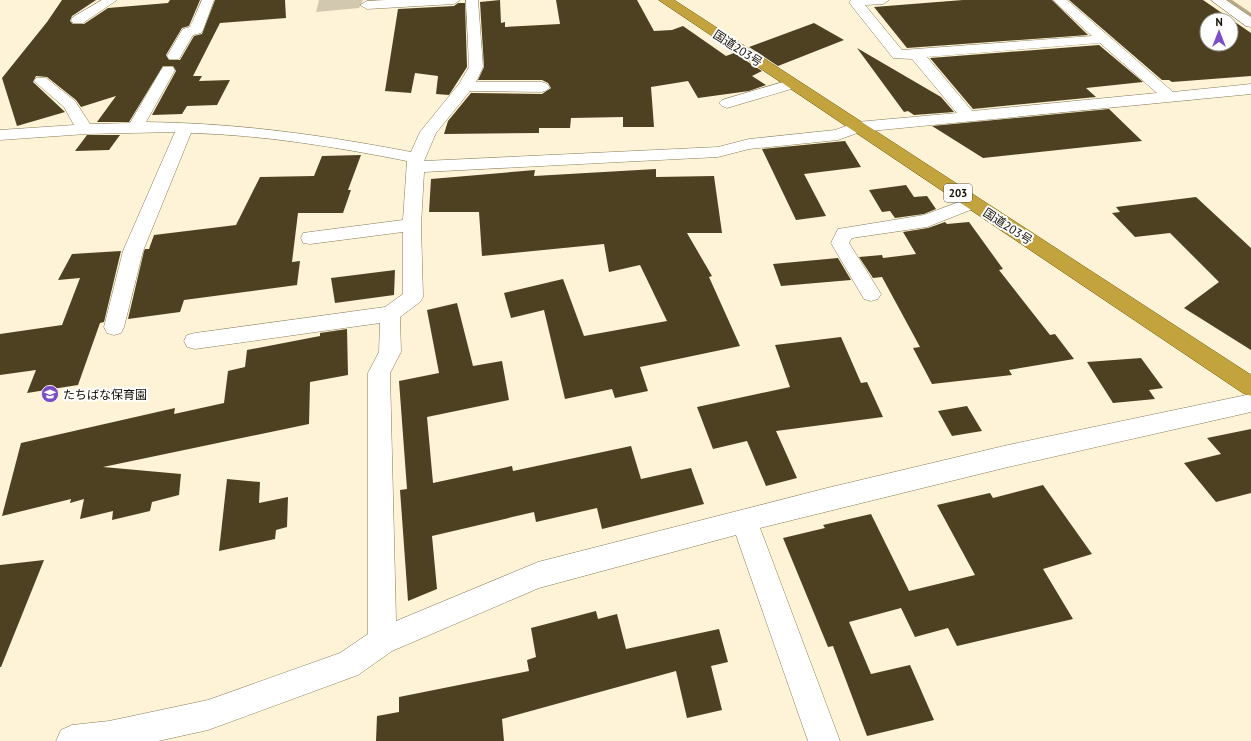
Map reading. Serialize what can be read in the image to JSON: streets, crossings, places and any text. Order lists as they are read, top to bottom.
{
  "streets": {
    "highway": ["国道203号", "203"]
  },
  "places": {
    "school or university": ["たちばな保育園"]
  },
  "north": "top"
}
